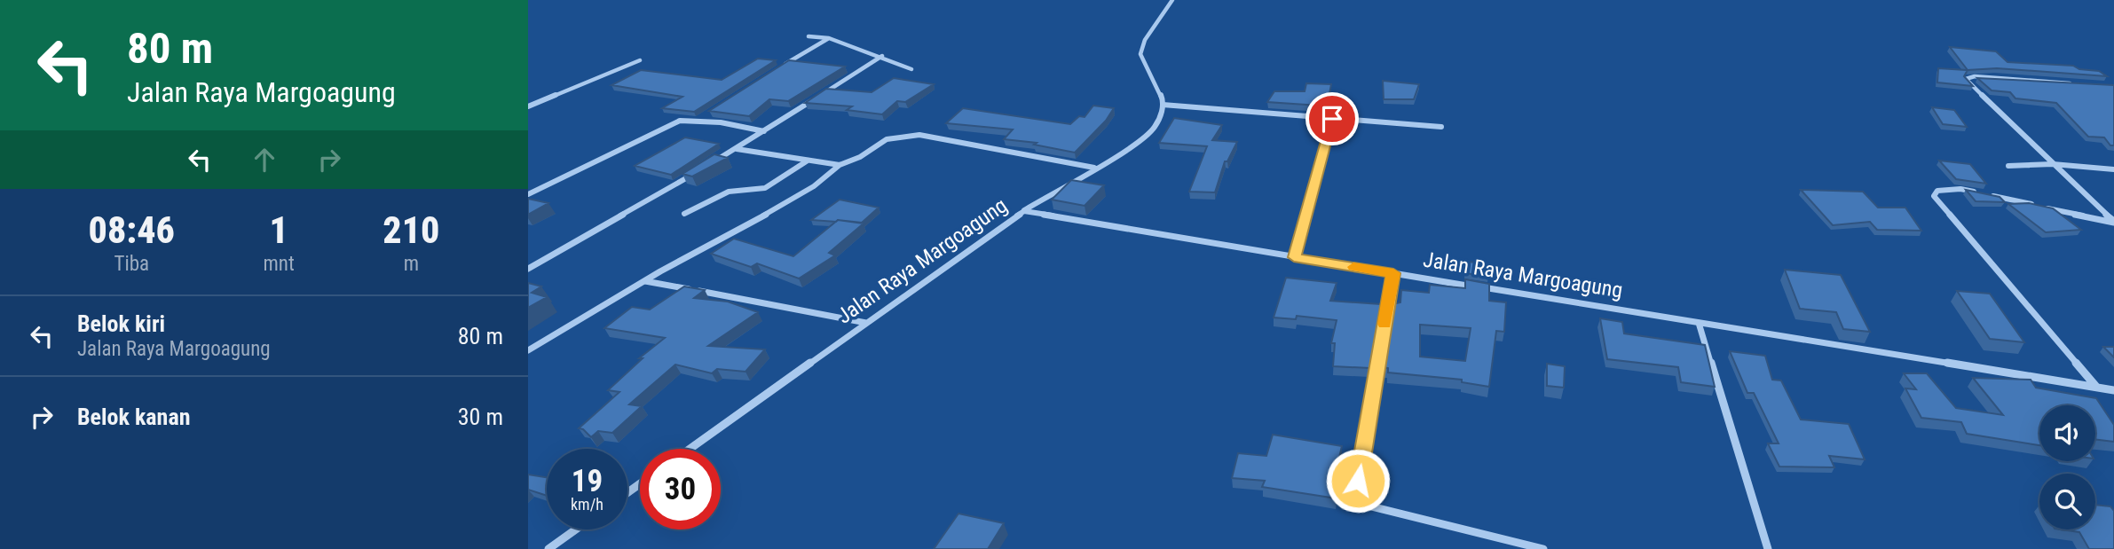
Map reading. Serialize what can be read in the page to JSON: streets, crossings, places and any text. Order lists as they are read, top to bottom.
{
  "streets": {
    "street": ["Jalan Raya Margoagung"]
  },
  "page": {
    "turn": ["80 m", "Jalan Raya Margoagung"],
    "eta": [
      "08:46",
      "Tiba",
      "1",
      "mnt",
      "210",
      "m"
    ],
    "list": [
      {
        "name": "Belok kiri",
        "note": "Jalan Raya Margoagung",
        "value": "80 m"
      },
      {
        "name": "Belok kanan",
        "value": "30 m"
      }
    ],
    "speed": "19 km/h",
    "limit": "30"
  }
}
